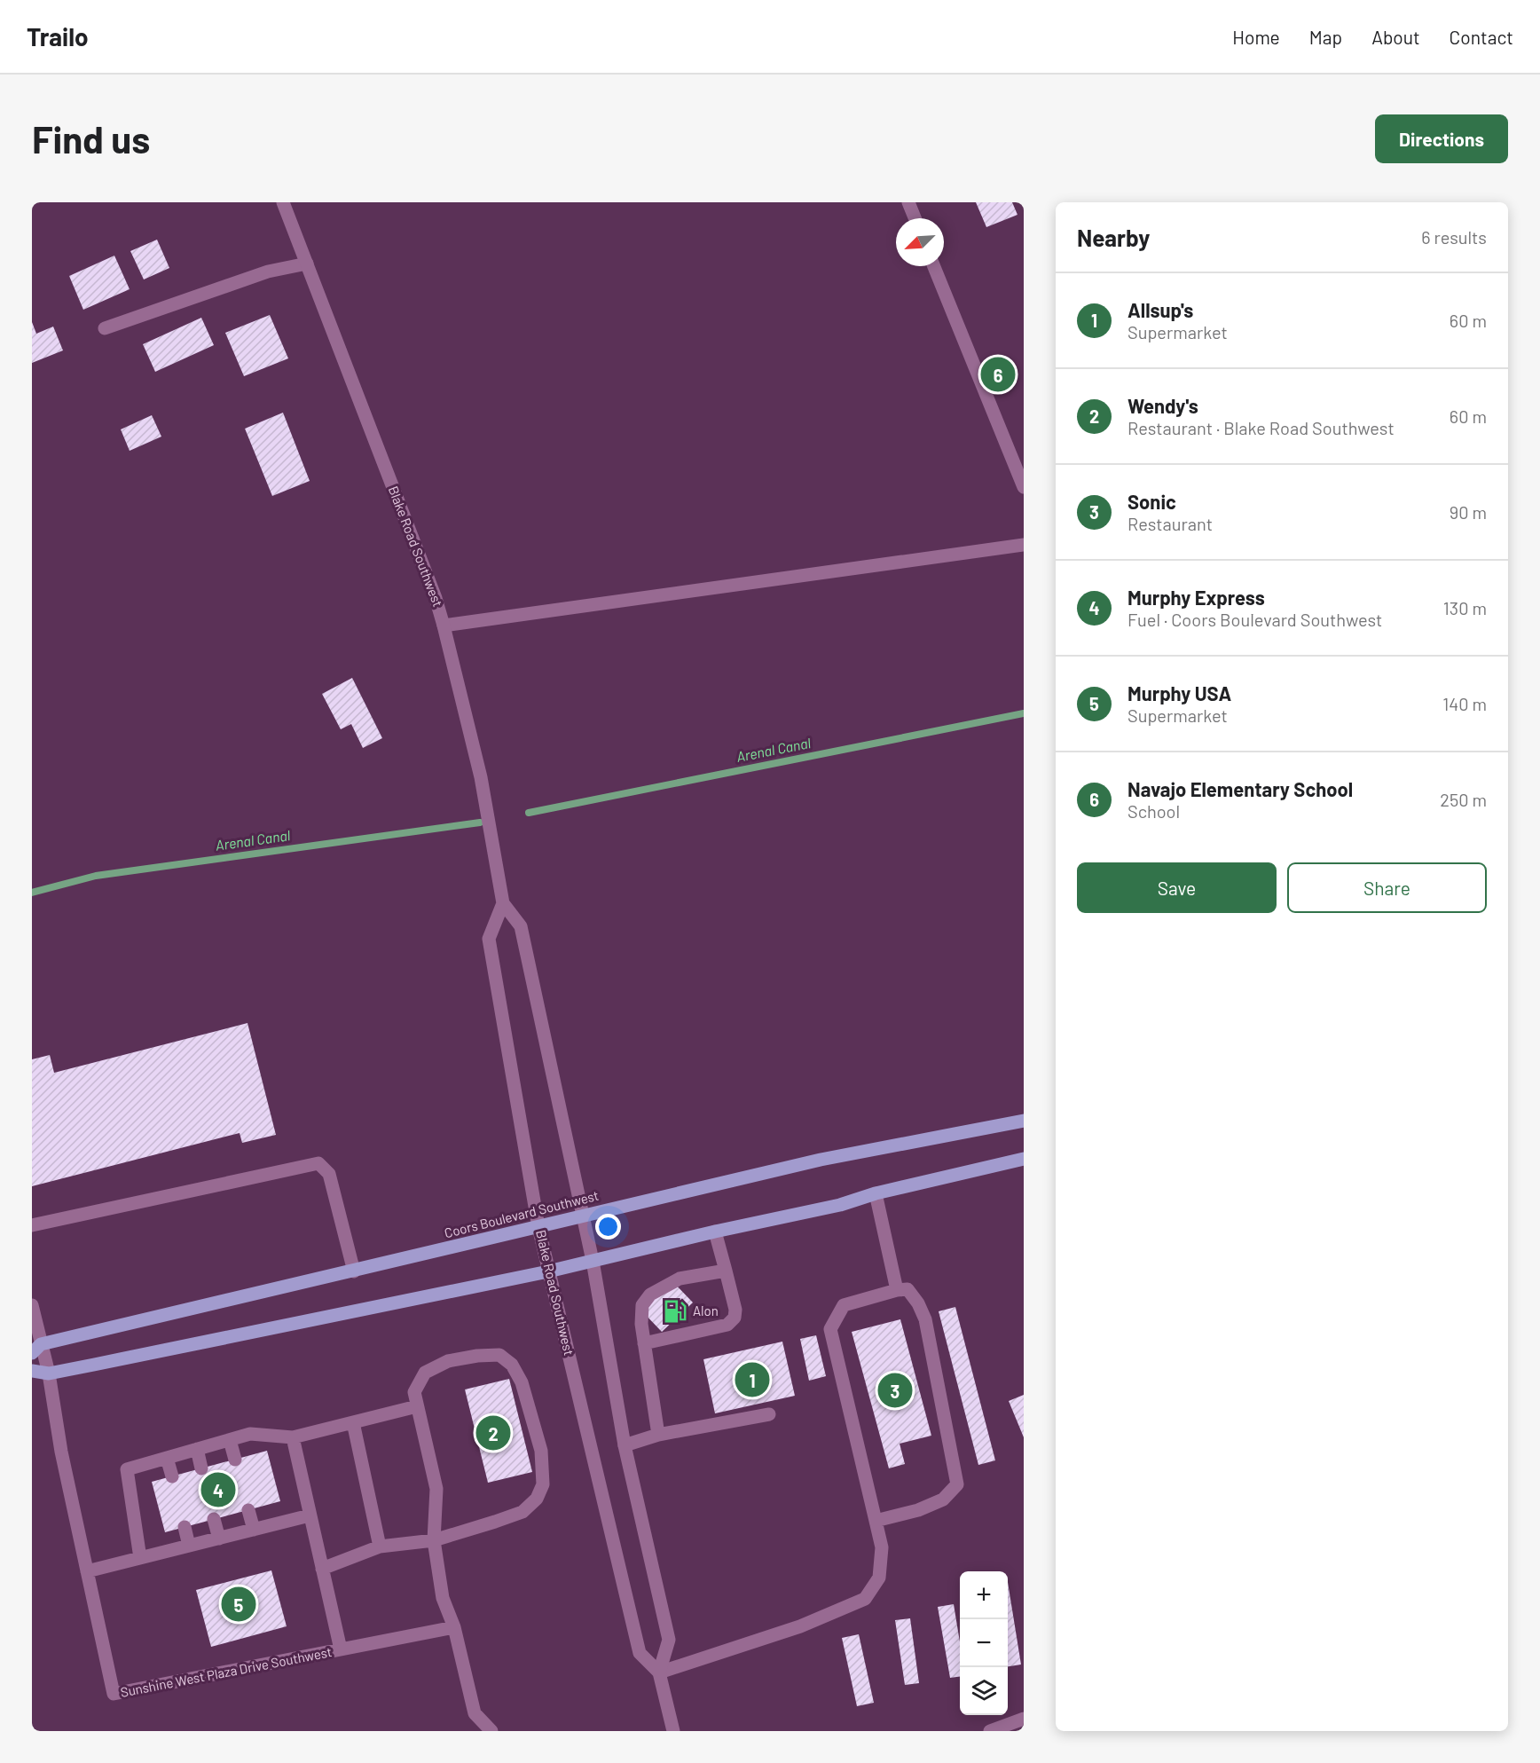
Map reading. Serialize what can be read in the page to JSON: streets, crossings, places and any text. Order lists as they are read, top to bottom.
{
  "streets": {
    "main road": ["Coors Boulevard Southwest"],
    "street": ["Blake Road Southwest", "Sunshine West Plaza Drive Southwest"]
  },
  "crossings": [
    ["Blake Road Southwest", "Coors Boulevard Southwest"],
    ["Coors Boulevard Southwest", "Sunshine West Plaza Drive Southwest"]
  ],
  "water": ["Arenal Canal"],
  "places": {
    "fuel station": ["Alon"]
  },
  "north": "bottom left",
  "page": {
    "header": "Trailo",
    "nav": [
      "Home",
      "Map",
      "About",
      "Contact"
    ],
    "buttons": [
      "Directions",
      ["Save", "Share"]
    ],
    "title": "Find us",
    "heading": ["Nearby", "6 results"],
    "list": [
      {
        "mark": "1",
        "name": "Allsup's",
        "note": "Supermarket",
        "value": "60 m"
      },
      {
        "mark": "2",
        "name": "Wendy's",
        "note": "Restaurant · Blake Road Southwest",
        "value": "60 m"
      },
      {
        "mark": "3",
        "name": "Sonic",
        "note": "Restaurant",
        "value": "90 m"
      },
      {
        "mark": "4",
        "name": "Murphy Express",
        "note": "Fuel · Coors Boulevard Southwest",
        "value": "130 m"
      },
      {
        "mark": "5",
        "name": "Murphy USA",
        "note": "Supermarket",
        "value": "140 m"
      },
      {
        "mark": "6",
        "name": "Navajo Elementary School",
        "note": "School",
        "value": "250 m"
      }
    ],
    "pins": [
      "6",
      "1",
      "3",
      "2",
      "4",
      "5"
    ],
    "map_buttons": ["+", "−"]
  }
}
